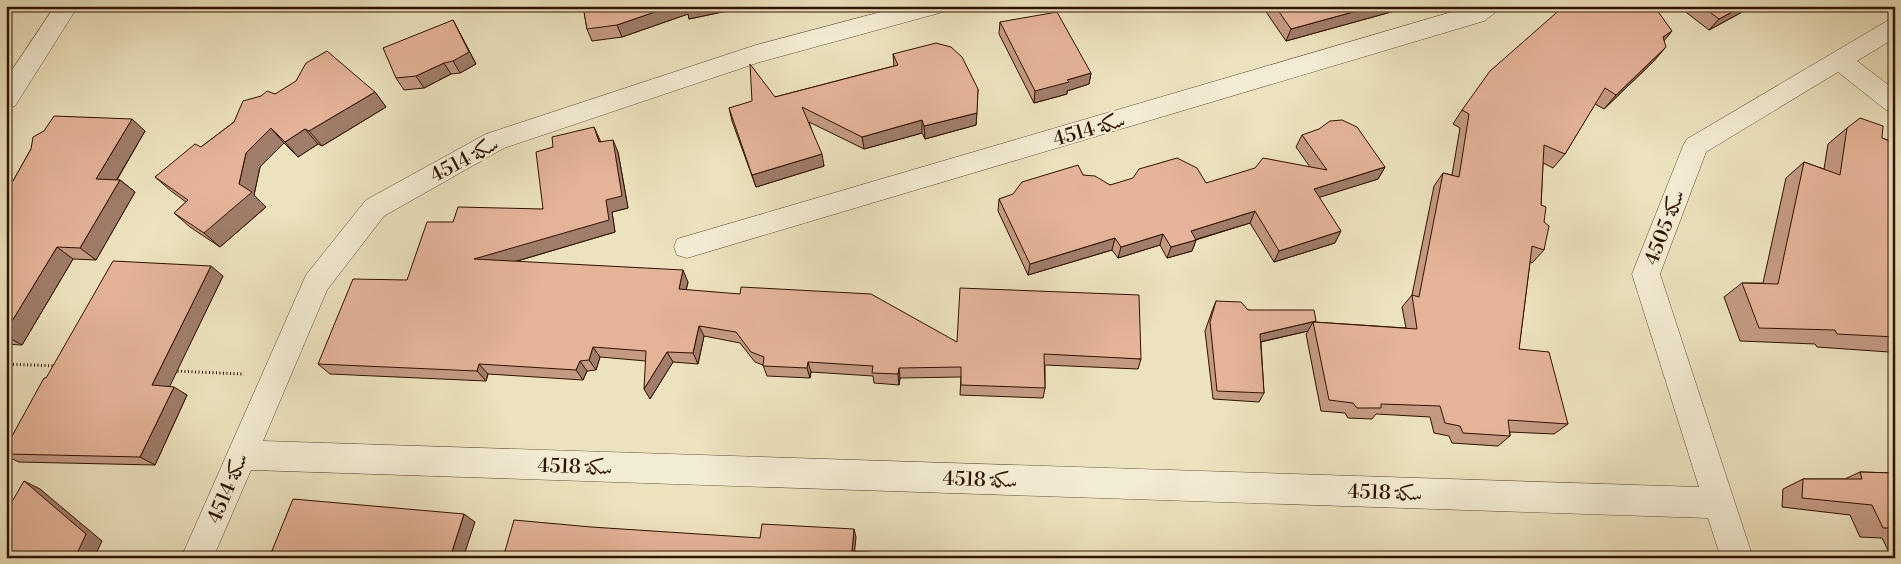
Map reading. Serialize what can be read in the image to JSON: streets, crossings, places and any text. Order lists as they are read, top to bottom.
{
  "streets": {
    "street": ["سكة 4514", "سكة 4505", "سكة 4518"]
  },
  "crossings": [
    ["سكة 4514", "سكة 4518"],
    ["سكة 4505", "سكة 4518"]
  ]
}
